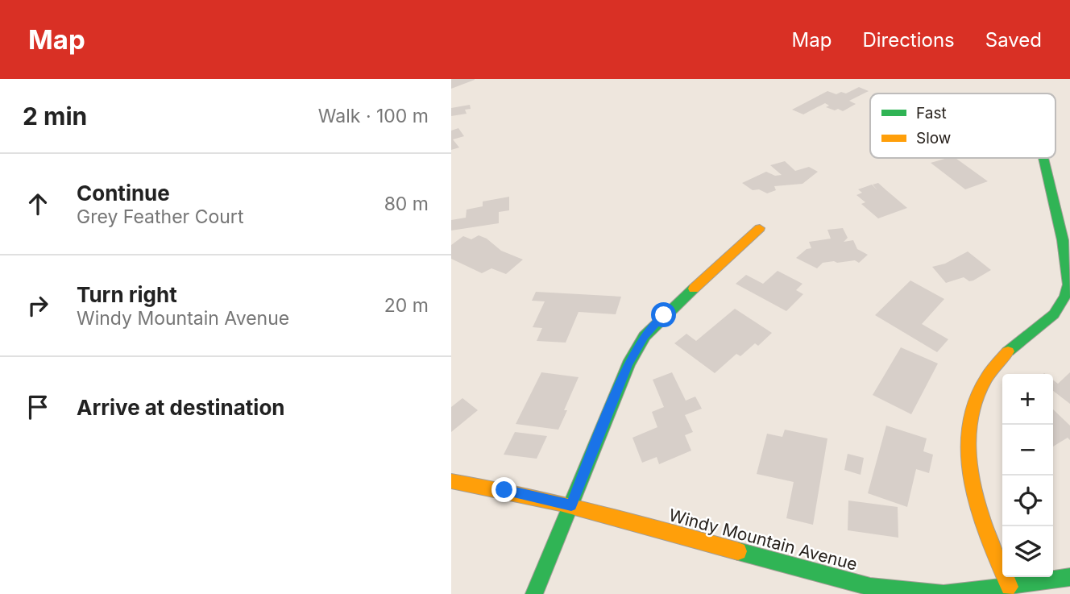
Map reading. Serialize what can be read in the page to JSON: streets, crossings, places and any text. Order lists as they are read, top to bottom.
{
  "streets": {
    "street": ["Windy Mountain Avenue"]
  },
  "legend": ["Fast", "Slow"],
  "page": {
    "header": "Map",
    "nav": ["Map", "Directions", "Saved"],
    "heading": ["2 min", "Walk · 100 m"],
    "list": [
      ["Continue", "Grey Feather Court", "80 m"],
      ["Turn right", "Windy Mountain Avenue", "20 m"],
      "Arrive at destination"
    ],
    "map_buttons": ["+", "−"]
  }
}
